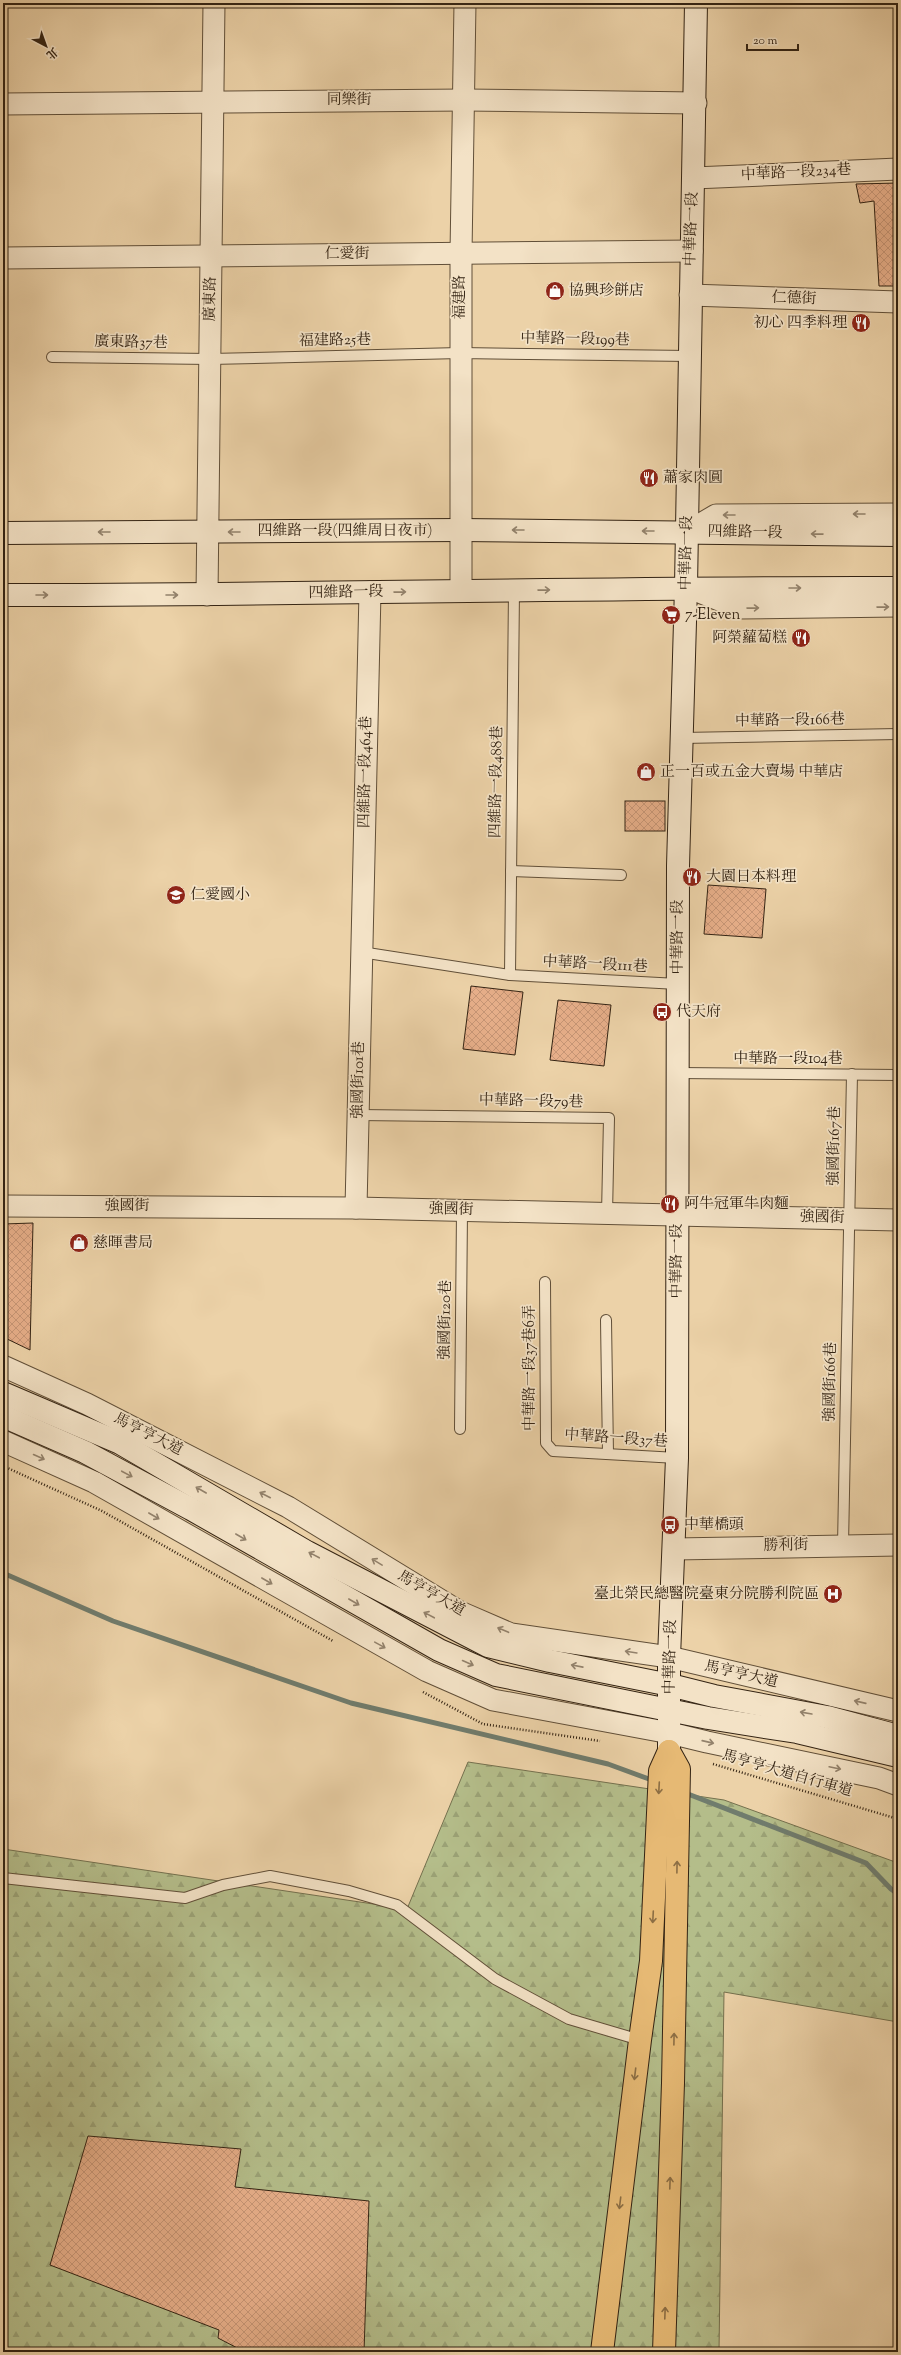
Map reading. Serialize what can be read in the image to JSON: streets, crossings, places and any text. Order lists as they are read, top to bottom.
{
  "streets": {
    "street": [
      "同樂街",
      "中華路一段234巷",
      "中華路一段",
      "仁愛街",
      "福建路",
      "廣東路",
      "仁德街",
      "四維路一段(四維周日夜市)",
      "四維路一段",
      "四維路一段464巷",
      "強國街101巷",
      "強國街",
      "馬亨亨大道",
      "勝利街"
    ],
    "lane": [
      "中華路一段199巷",
      "福建路25巷",
      "廣東路37巷",
      "中華路一段166巷",
      "四維路一段488巷",
      "中華路一段111巷",
      "中華路一段104巷",
      "中華路一段79巷",
      "強國街167巷",
      "強國街120巷",
      "中華路一段37巷6弄",
      "強國街166巷",
      "中華路一段37巷"
    ],
    "path": ["馬亨亨大道自行車道"]
  },
  "crossings": [
    ["同樂街", "中華路一段"],
    ["同樂街", "福建路"],
    ["同樂街", "廣東路"],
    ["中華路一段234巷", "中華路一段"],
    ["中華路一段", "仁愛街"],
    ["中華路一段", "仁德街"],
    ["中華路一段", "中華路一段199巷"],
    ["中華路一段", "四維路一段(四維周日夜市)"],
    ["中華路一段", "四維路一段"],
    ["中華路一段", "中華路一段166巷"],
    ["中華路一段", "中華路一段111巷"],
    ["中華路一段", "中華路一段104巷"],
    ["中華路一段", "強國街"],
    ["中華路一段", "馬亨亨大道"],
    ["中華路一段", "中華路一段37巷"],
    ["中華路一段", "勝利街"],
    ["仁愛街", "福建路"],
    ["仁愛街", "廣東路"],
    ["福建路", "中華路一段199巷"],
    ["福建路", "福建路25巷"],
    ["福建路", "四維路一段(四維周日夜市)"],
    ["福建路", "四維路一段"],
    ["廣東路", "福建路25巷"],
    ["廣東路", "廣東路37巷"],
    ["廣東路", "四維路一段(四維周日夜市)"],
    ["廣東路", "四維路一段"],
    ["中華路一段199巷", "福建路25巷"],
    ["福建路25巷", "廣東路37巷"],
    ["四維路一段(四維周日夜市)", "四維路一段"],
    ["四維路一段", "四維路一段464巷"],
    ["四維路一段", "四維路一段488巷"],
    ["四維路一段464巷", "中華路一段111巷"],
    ["四維路一段464巷", "強國街101巷"],
    ["四維路一段488巷", "中華路一段111巷"],
    ["中華路一段111巷", "強國街101巷"],
    ["中華路一段104巷", "強國街167巷"],
    ["強國街101巷", "中華路一段79巷"],
    ["強國街101巷", "強國街"],
    ["中華路一段79巷", "強國街"],
    ["強國街167巷", "強國街"],
    ["強國街167巷", "強國街166巷"],
    ["強國街", "強國街120巷"],
    ["強國街", "強國街166巷"],
    ["中華路一段37巷6弄", "中華路一段37巷"],
    ["強國街166巷", "勝利街"]
  ],
  "one_way": ["四維路一段(四維周日夜市)"],
  "places": {
    "shop": ["協興珍餅店", "正一百或五金大賣場 中華店", "慈暉書局"],
    "restaurant": [
      "初心 四季料理",
      "蕭家肉圓",
      "阿榮蘿蔔糕",
      "大園日本料理",
      "阿牛冠軍牛肉麵"
    ],
    "supermarket": ["7-Eleven"],
    "school or university": ["仁愛國小"],
    "bus stop": ["代天府", "中華橋頭"],
    "hospital": ["臺北榮民總醫院臺東分院勝利院區"]
  },
  "scale_bar": "20 m",
  "north": "bottom right"
}
